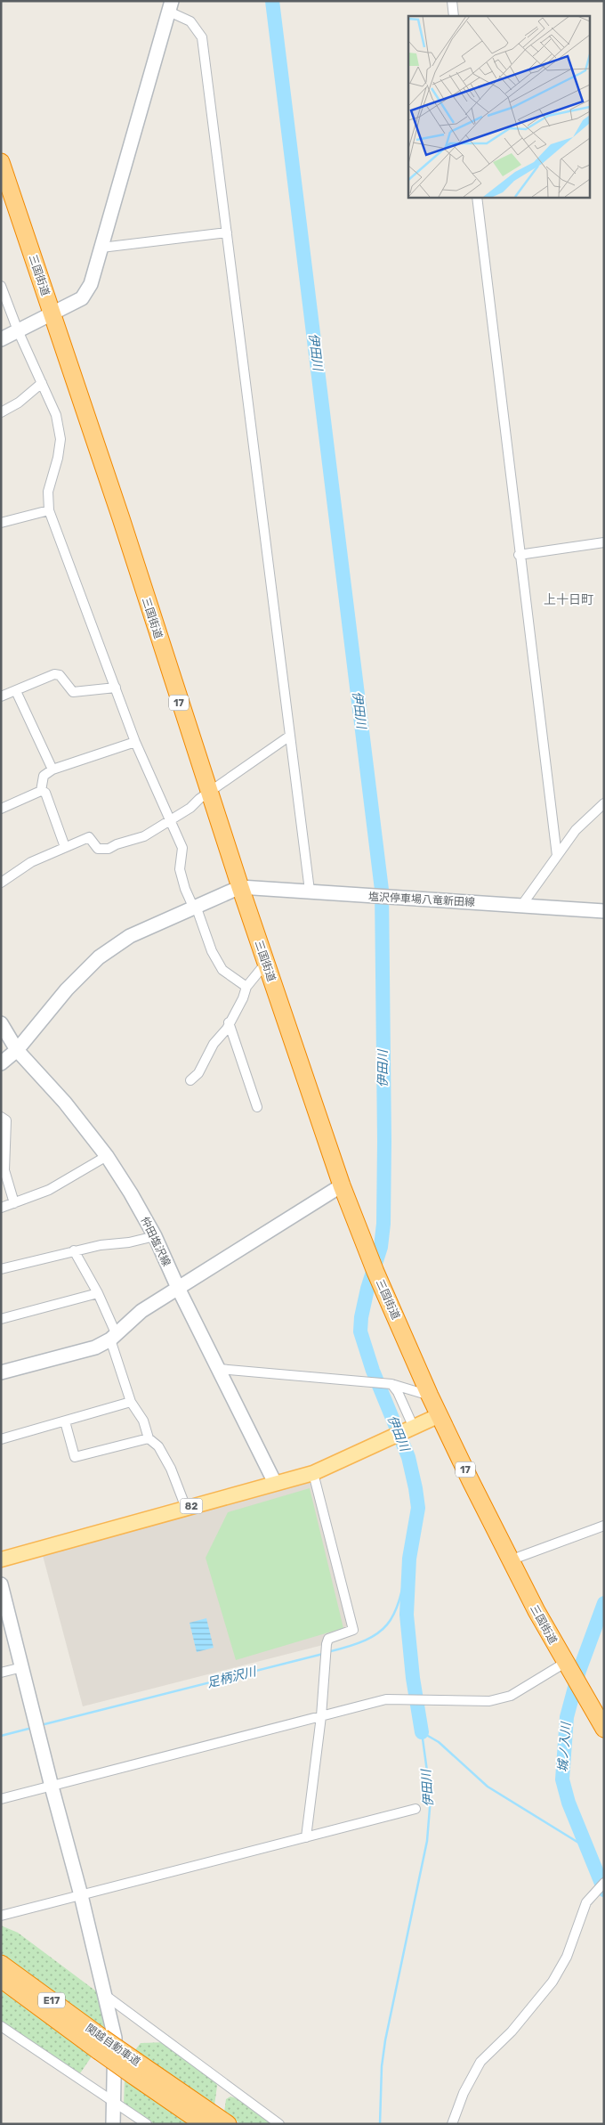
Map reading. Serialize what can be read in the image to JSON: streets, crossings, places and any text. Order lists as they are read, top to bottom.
{
  "streets": {
    "highway": [
      "三国街道",
      "17",
      "E17",
      "関越自動車道"
    ],
    "main road": ["82"],
    "street": ["塩沢停車場八竜新田線", "仲田塩沢線"]
  },
  "crossings": [
    ["三国街道", "塩沢停車場八竜新田線"],
    ["三国街道", "82"],
    ["仲田塩沢線", "82"]
  ],
  "districts": ["上十日町"],
  "water": ["伊田川", "足柄沢川", "城ノ入川"]
}
